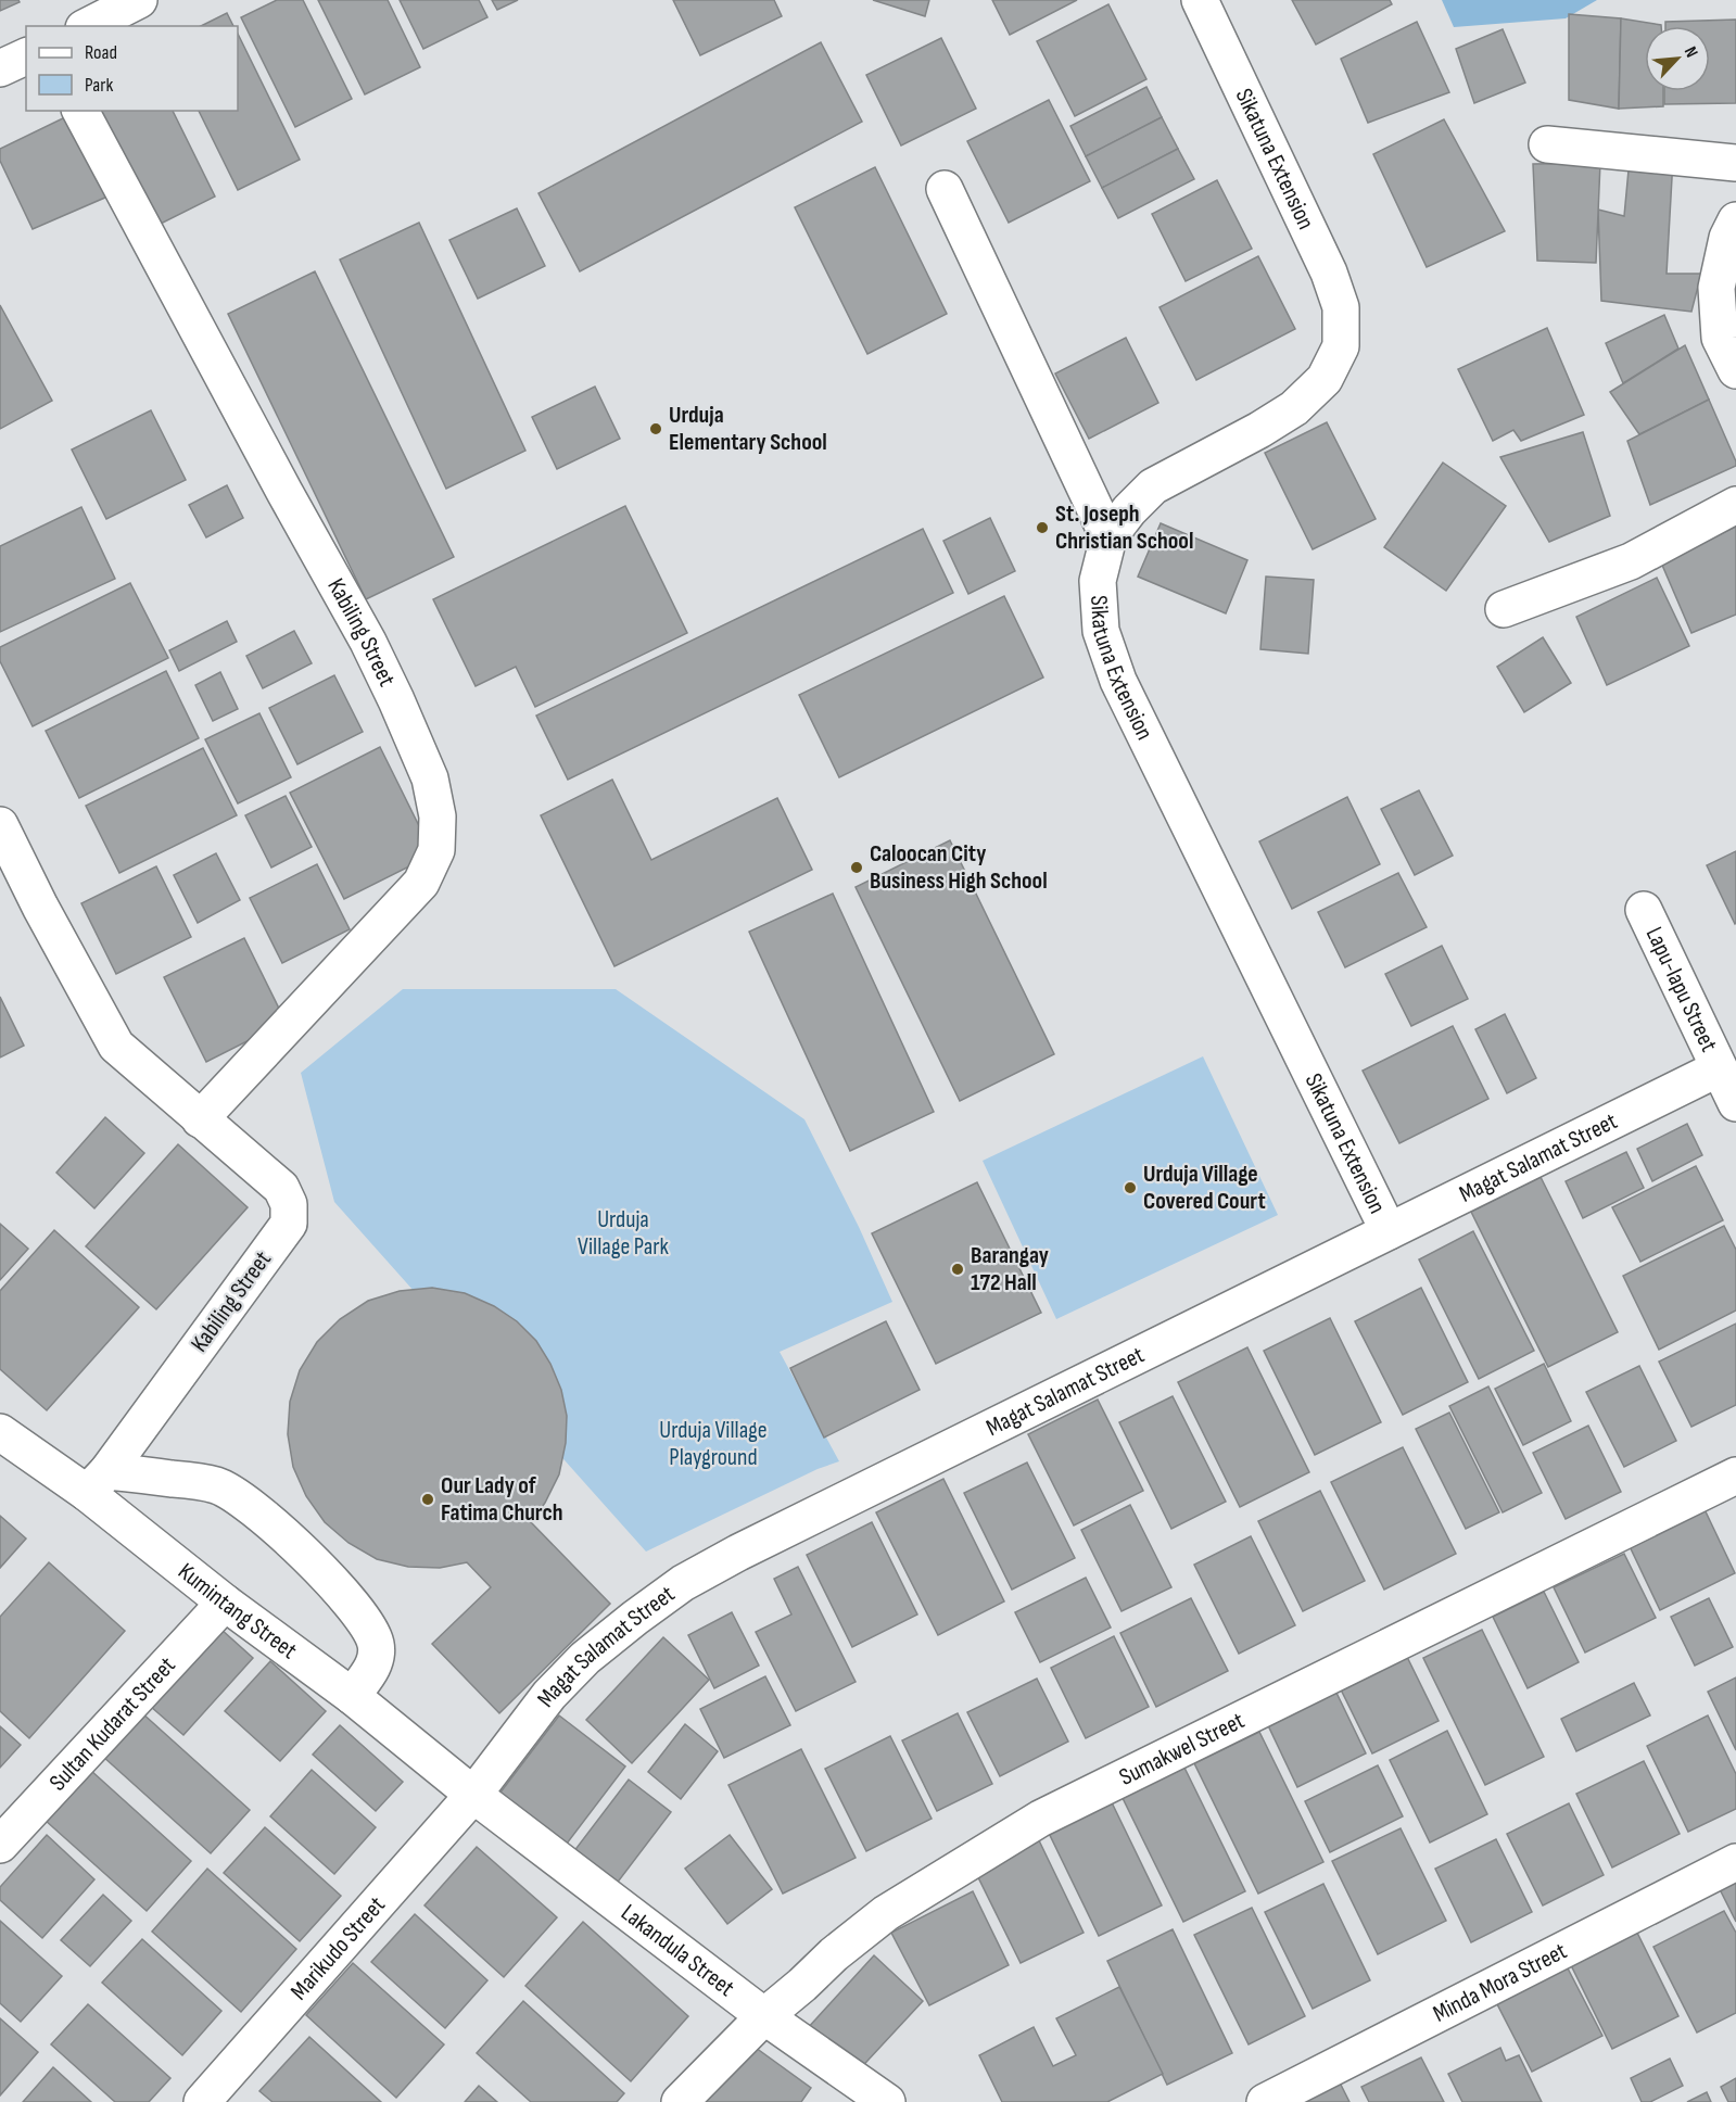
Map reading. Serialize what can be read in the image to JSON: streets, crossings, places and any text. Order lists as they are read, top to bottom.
{
  "streets": {
    "street": [
      "Sikatuna Extension",
      "Kabiling Street",
      "Lapu-lapu Street",
      "Magat Salamat Street",
      "Kumintang Street",
      "Sultan Kudarat Street",
      "Sumakwel Street",
      "Marikudo Street",
      "Lakandula Street",
      "Minda Mora Street"
    ]
  },
  "crossings": [
    ["Sikatuna Extension", "Magat Salamat Street"],
    ["Kabiling Street", "Kumintang Street"],
    ["Lapu-lapu Street", "Magat Salamat Street"],
    ["Magat Salamat Street", "Kumintang Street"],
    ["Magat Salamat Street", "Marikudo Street"],
    ["Magat Salamat Street", "Lakandula Street"],
    ["Kumintang Street", "Sultan Kudarat Street"],
    ["Kumintang Street", "Marikudo Street"],
    ["Kumintang Street", "Lakandula Street"],
    ["Sumakwel Street", "Lakandula Street"],
    ["Marikudo Street", "Lakandula Street"]
  ],
  "parks": ["Urduja Village Park", "Urduja Village Playground"],
  "places": [
    "Urduja Elementary School",
    "St. Joseph Christian School",
    "Caloocan City Business High School",
    "Urduja Village Covered Court",
    "Barangay 172 Hall",
    "Our Lady of Fatima Church"
  ],
  "legend": ["Road", "Park"],
  "north": "top right"
}
